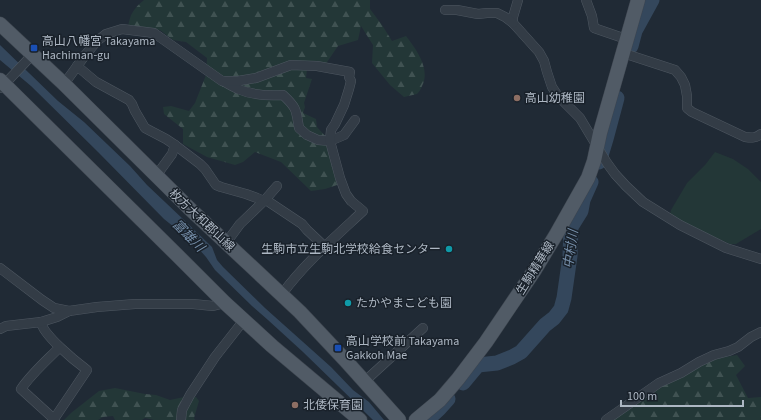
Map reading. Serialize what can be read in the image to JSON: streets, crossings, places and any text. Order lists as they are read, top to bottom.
{
  "streets": {
    "main road": ["枚方大和郡山線", "生駒精華線"]
  },
  "water": ["富雄川", "中村川"],
  "places": {
    "transit": ["高山八幡宮 Takayama Hachiman-gu", "高山学校前 Takayama Gakkoh Mae"],
    "other": [
      "高山幼稚園",
      "生駒市立生駒北学校給食センター",
      "たかやまこども園",
      "北倭保育園"
    ]
  },
  "scale_bar": "100 m"
}
